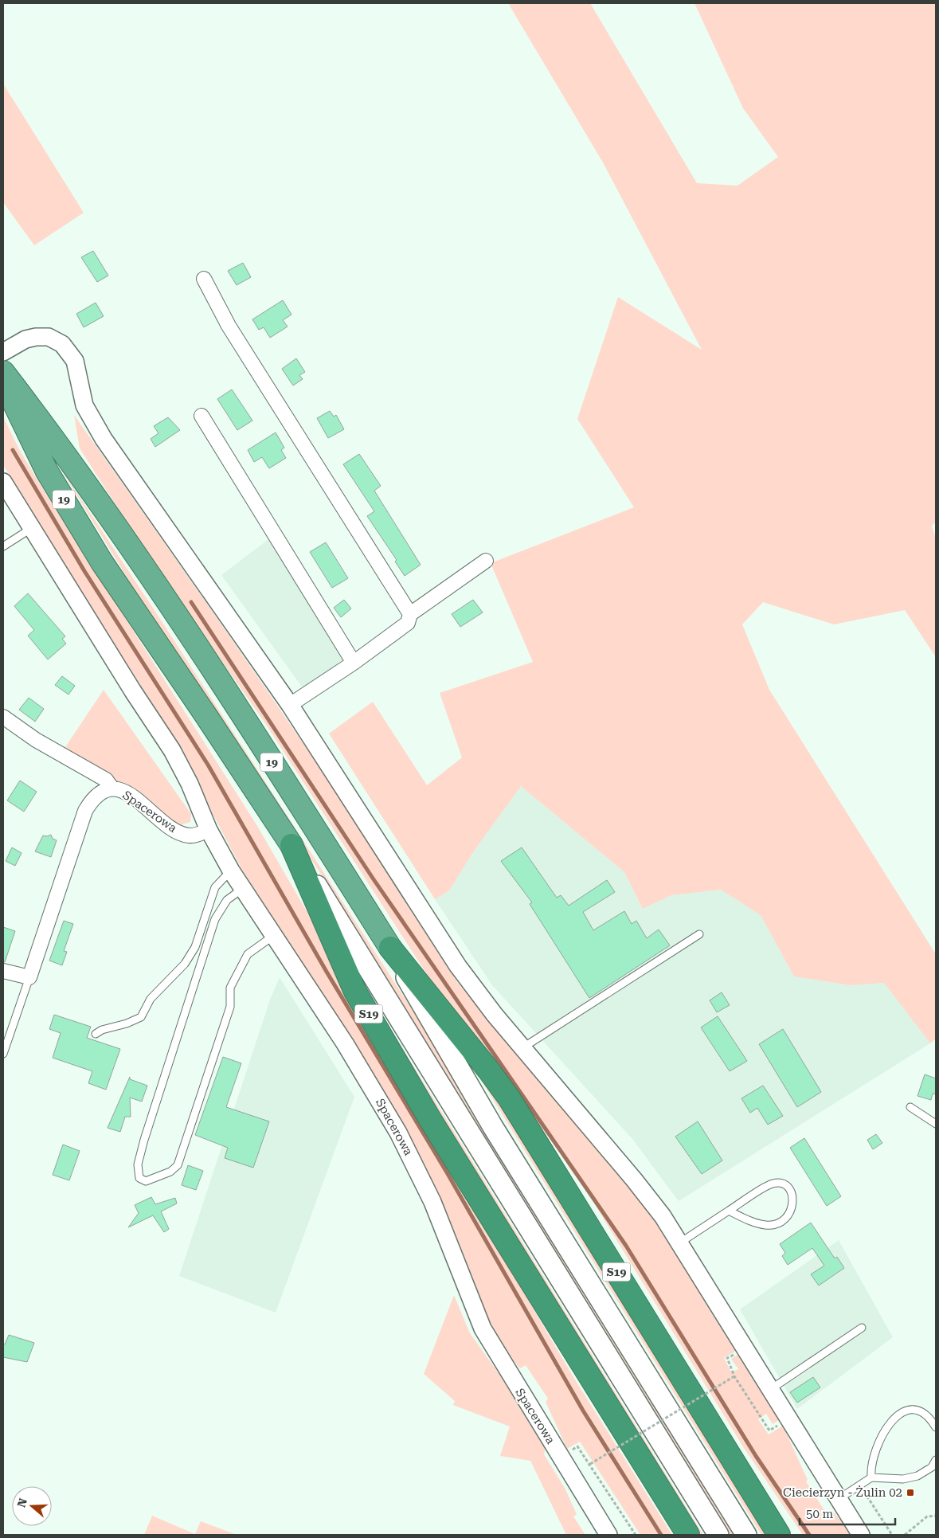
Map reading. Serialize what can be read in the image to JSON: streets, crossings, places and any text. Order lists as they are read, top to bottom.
{
  "streets": {
    "highway": ["19", "S19"],
    "street": ["Spacerowa"]
  },
  "crossings": [
    ["19", "S19"]
  ],
  "places": {
    "transit": ["Ciecierzyn - Żulin 02"]
  },
  "scale_bar": "50 m",
  "north": "left"
}
